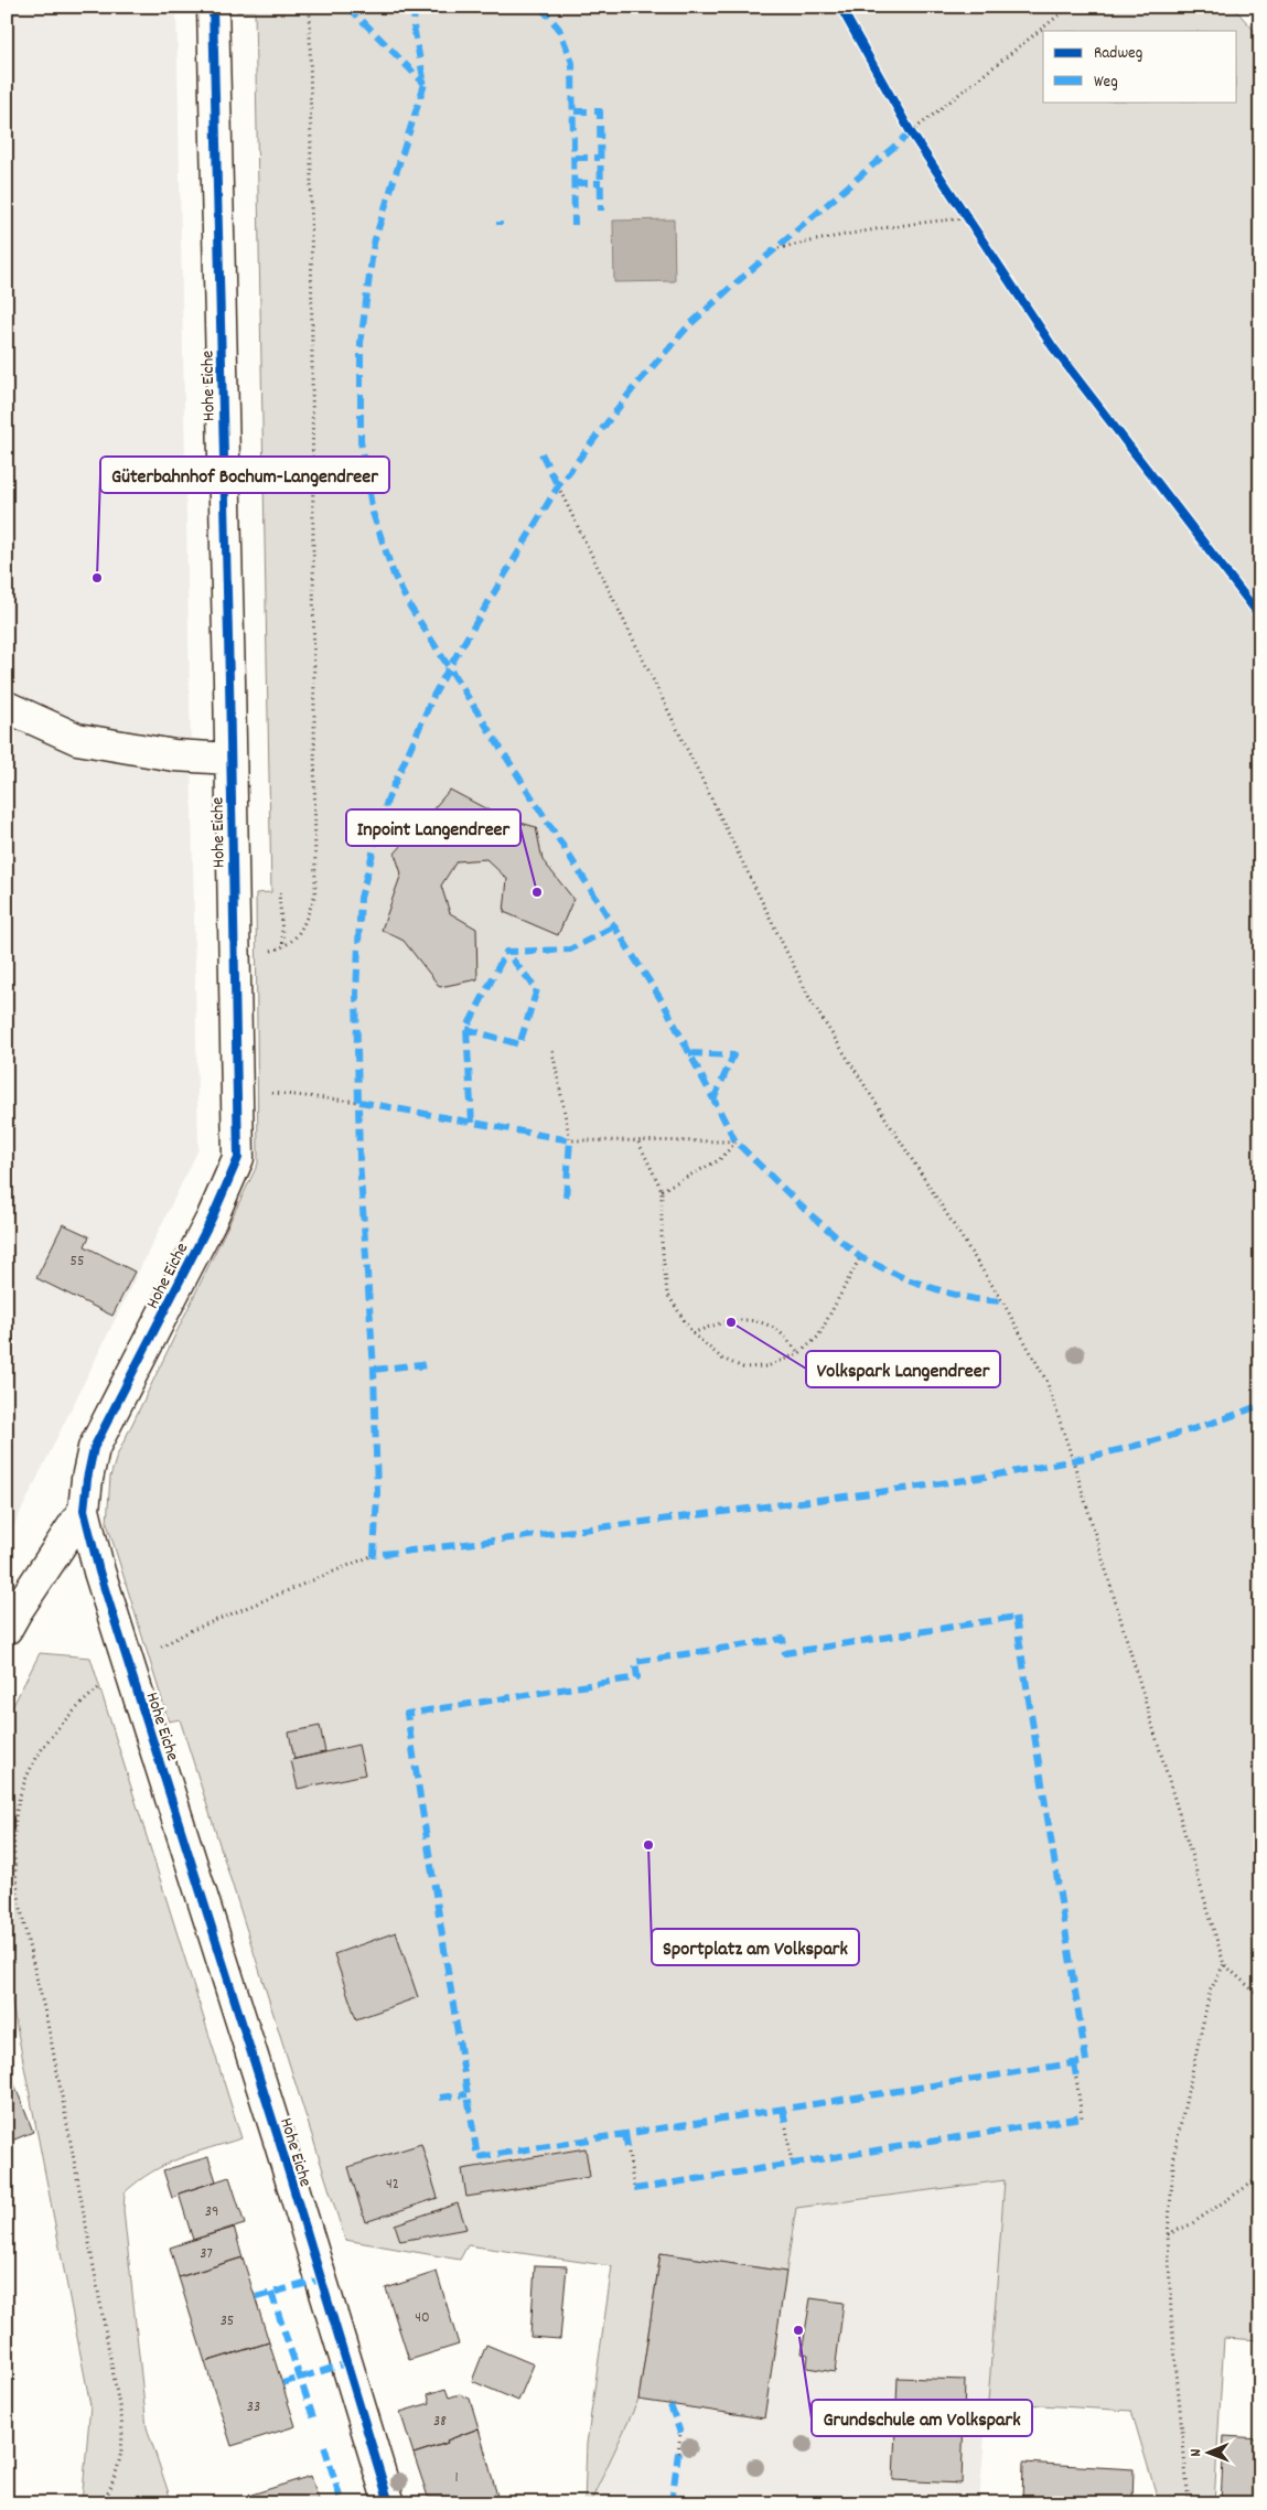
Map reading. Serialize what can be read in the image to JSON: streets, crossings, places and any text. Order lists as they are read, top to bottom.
{
  "streets": {
    "street": ["Hohe Eiche"]
  },
  "places": [
    "Güterbahnhof Bochum-Langendreer",
    "Inpoint Langendreer",
    "Volkspark Langendreer",
    "Sportplatz am Volkspark",
    "Grundschule am Volkspark"
  ],
  "house_numbers": [
    "55",
    "42",
    "39",
    "37",
    "40",
    "35",
    "33",
    "38",
    "1"
  ],
  "legend": ["Radweg", "Weg"],
  "north": "left"
}
